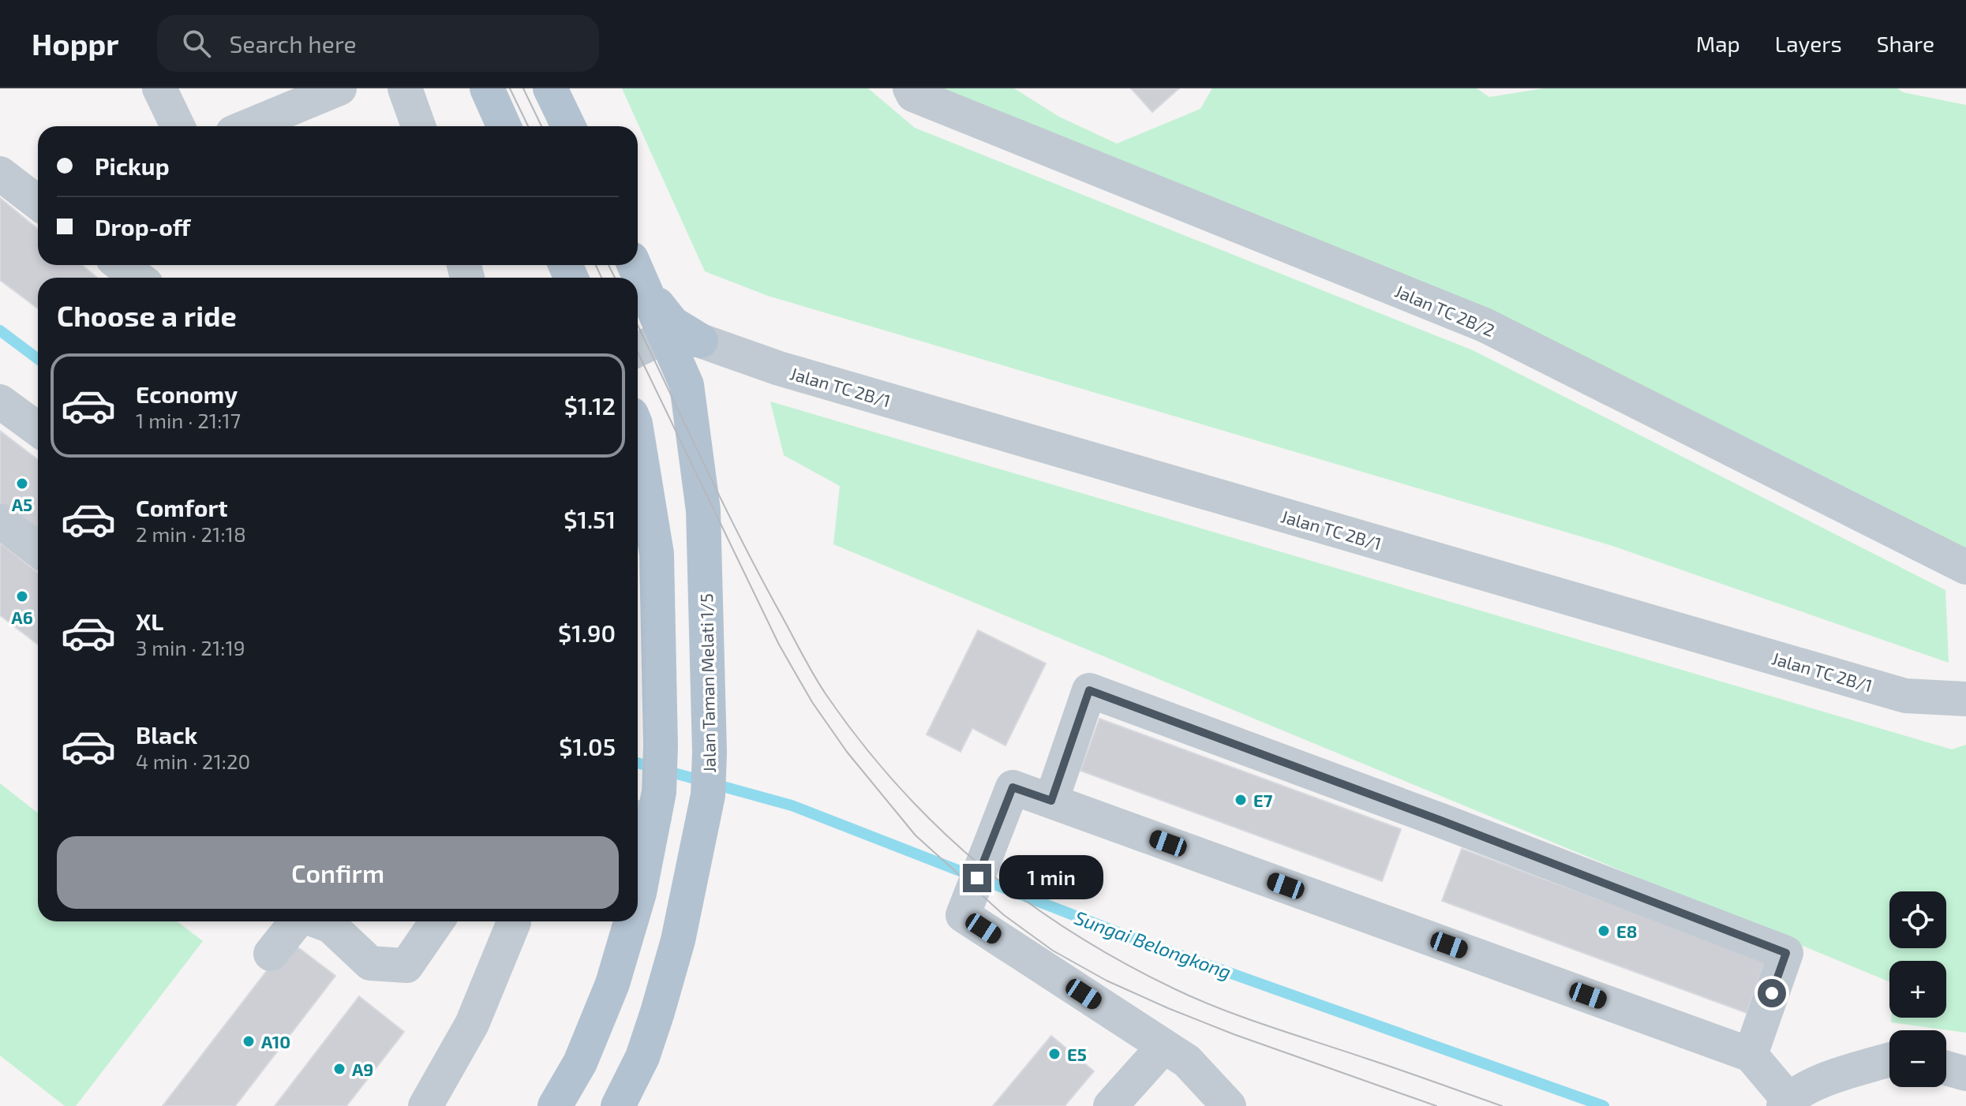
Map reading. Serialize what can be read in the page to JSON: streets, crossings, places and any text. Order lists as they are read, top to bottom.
{
  "streets": {
    "main road": ["Jalan Taman Melati 1/5"],
    "street": ["Jalan TC 2B/2", "Jalan TC 2B/1"]
  },
  "crossings": [
    ["Jalan TC 2B/1", "Jalan Taman Melati 1/5"]
  ],
  "water": ["Sungai Belongkong"],
  "places": [
    "A5",
    "A6",
    "E7",
    "E8",
    "A10",
    "E5",
    "A9"
  ],
  "page": {
    "header": "Hoppr",
    "search": "Search here",
    "nav": ["Map", "Layers", "Share"],
    "banner": ["Pickup", "Drop-off"],
    "heading": "Choose a ride",
    "list": [
      {
        "name": "Economy",
        "note": "1 min · 21:17",
        "value": "$1.12"
      },
      {
        "name": "Comfort",
        "note": "2 min · 21:18",
        "value": "$1.51"
      },
      {
        "name": "XL",
        "note": "3 min · 21:19",
        "value": "$1.90"
      },
      {
        "name": "Black",
        "note": "4 min · 21:20",
        "value": "$1.05"
      }
    ],
    "buttons": "Confirm",
    "bubble": "1 min",
    "map_buttons": ["+", "−"]
  }
}
